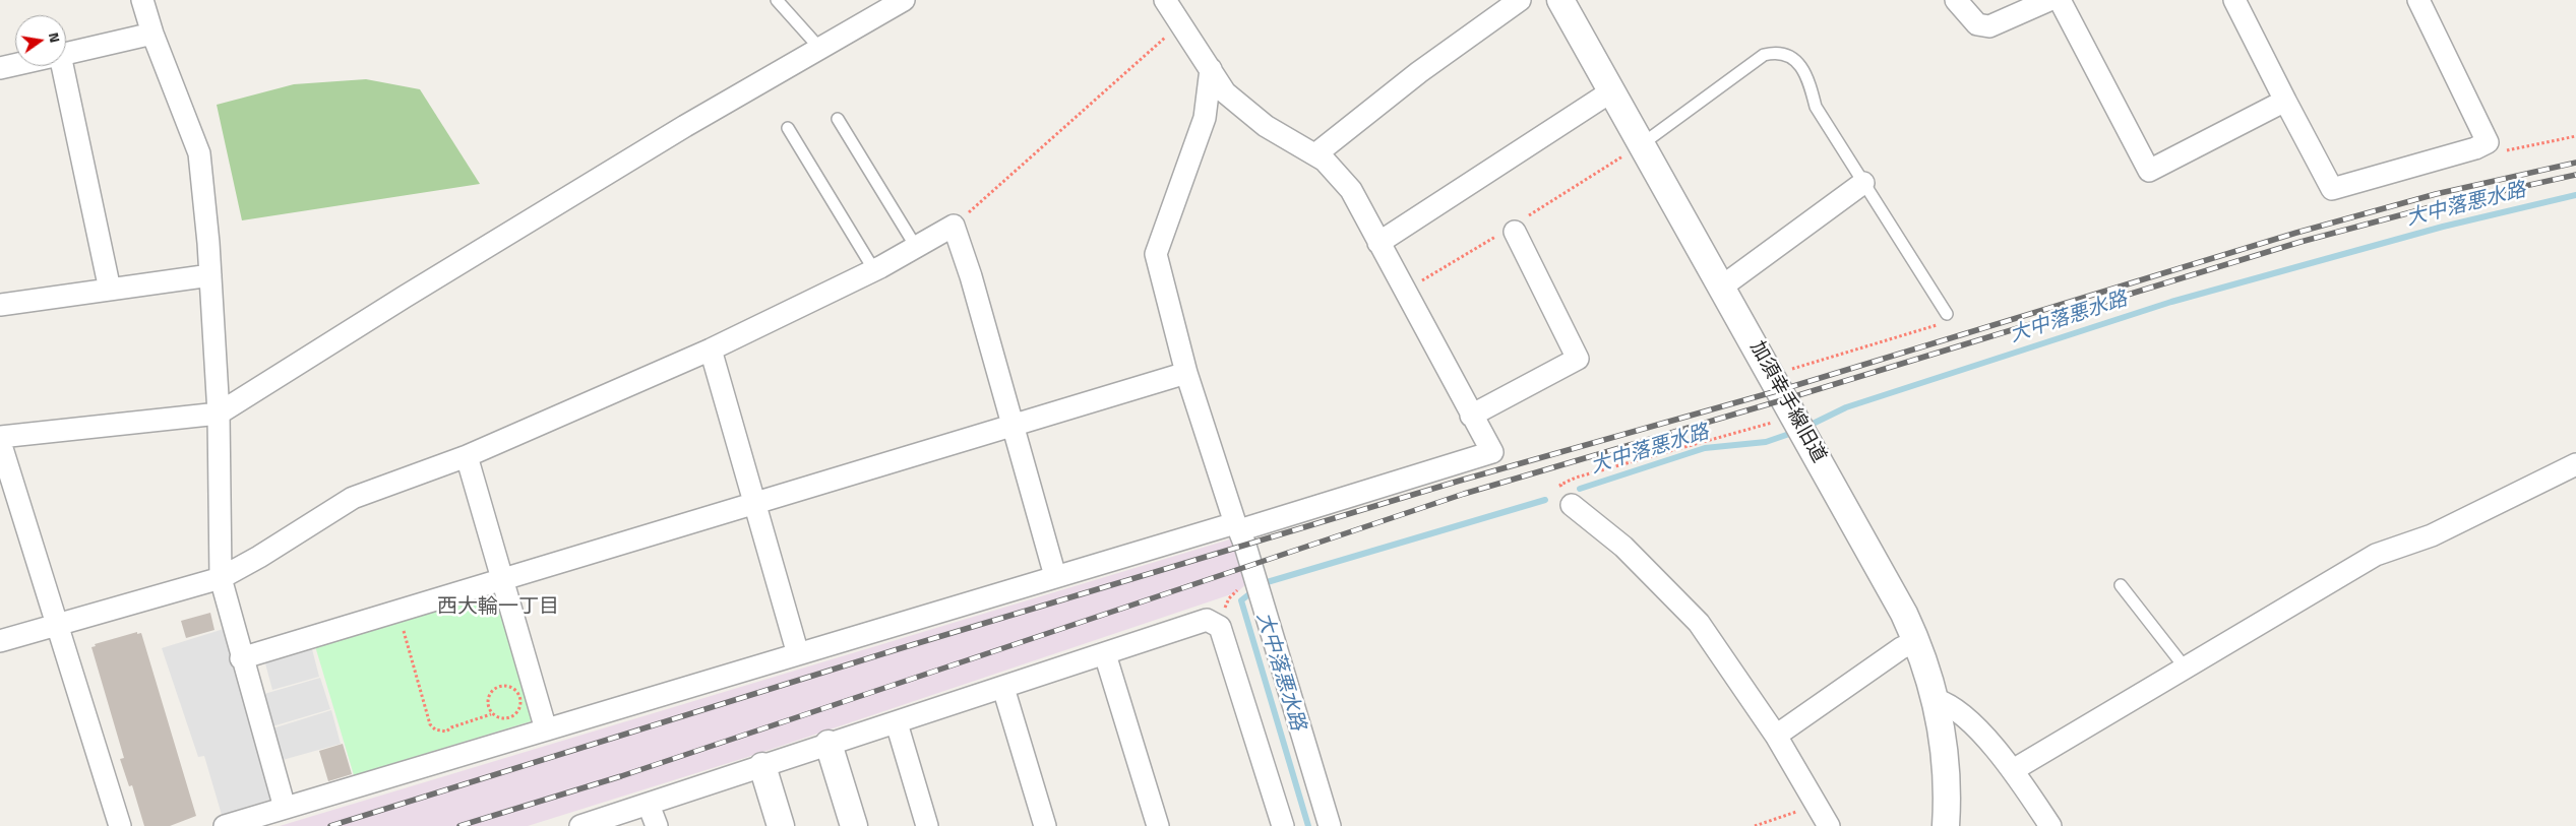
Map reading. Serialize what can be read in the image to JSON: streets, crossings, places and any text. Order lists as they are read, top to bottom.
{
  "streets": {
    "street": ["加須幸手線旧道"]
  },
  "districts": ["西大輪一丁目"],
  "water": ["大中落悪水路"],
  "north": "right"
}
